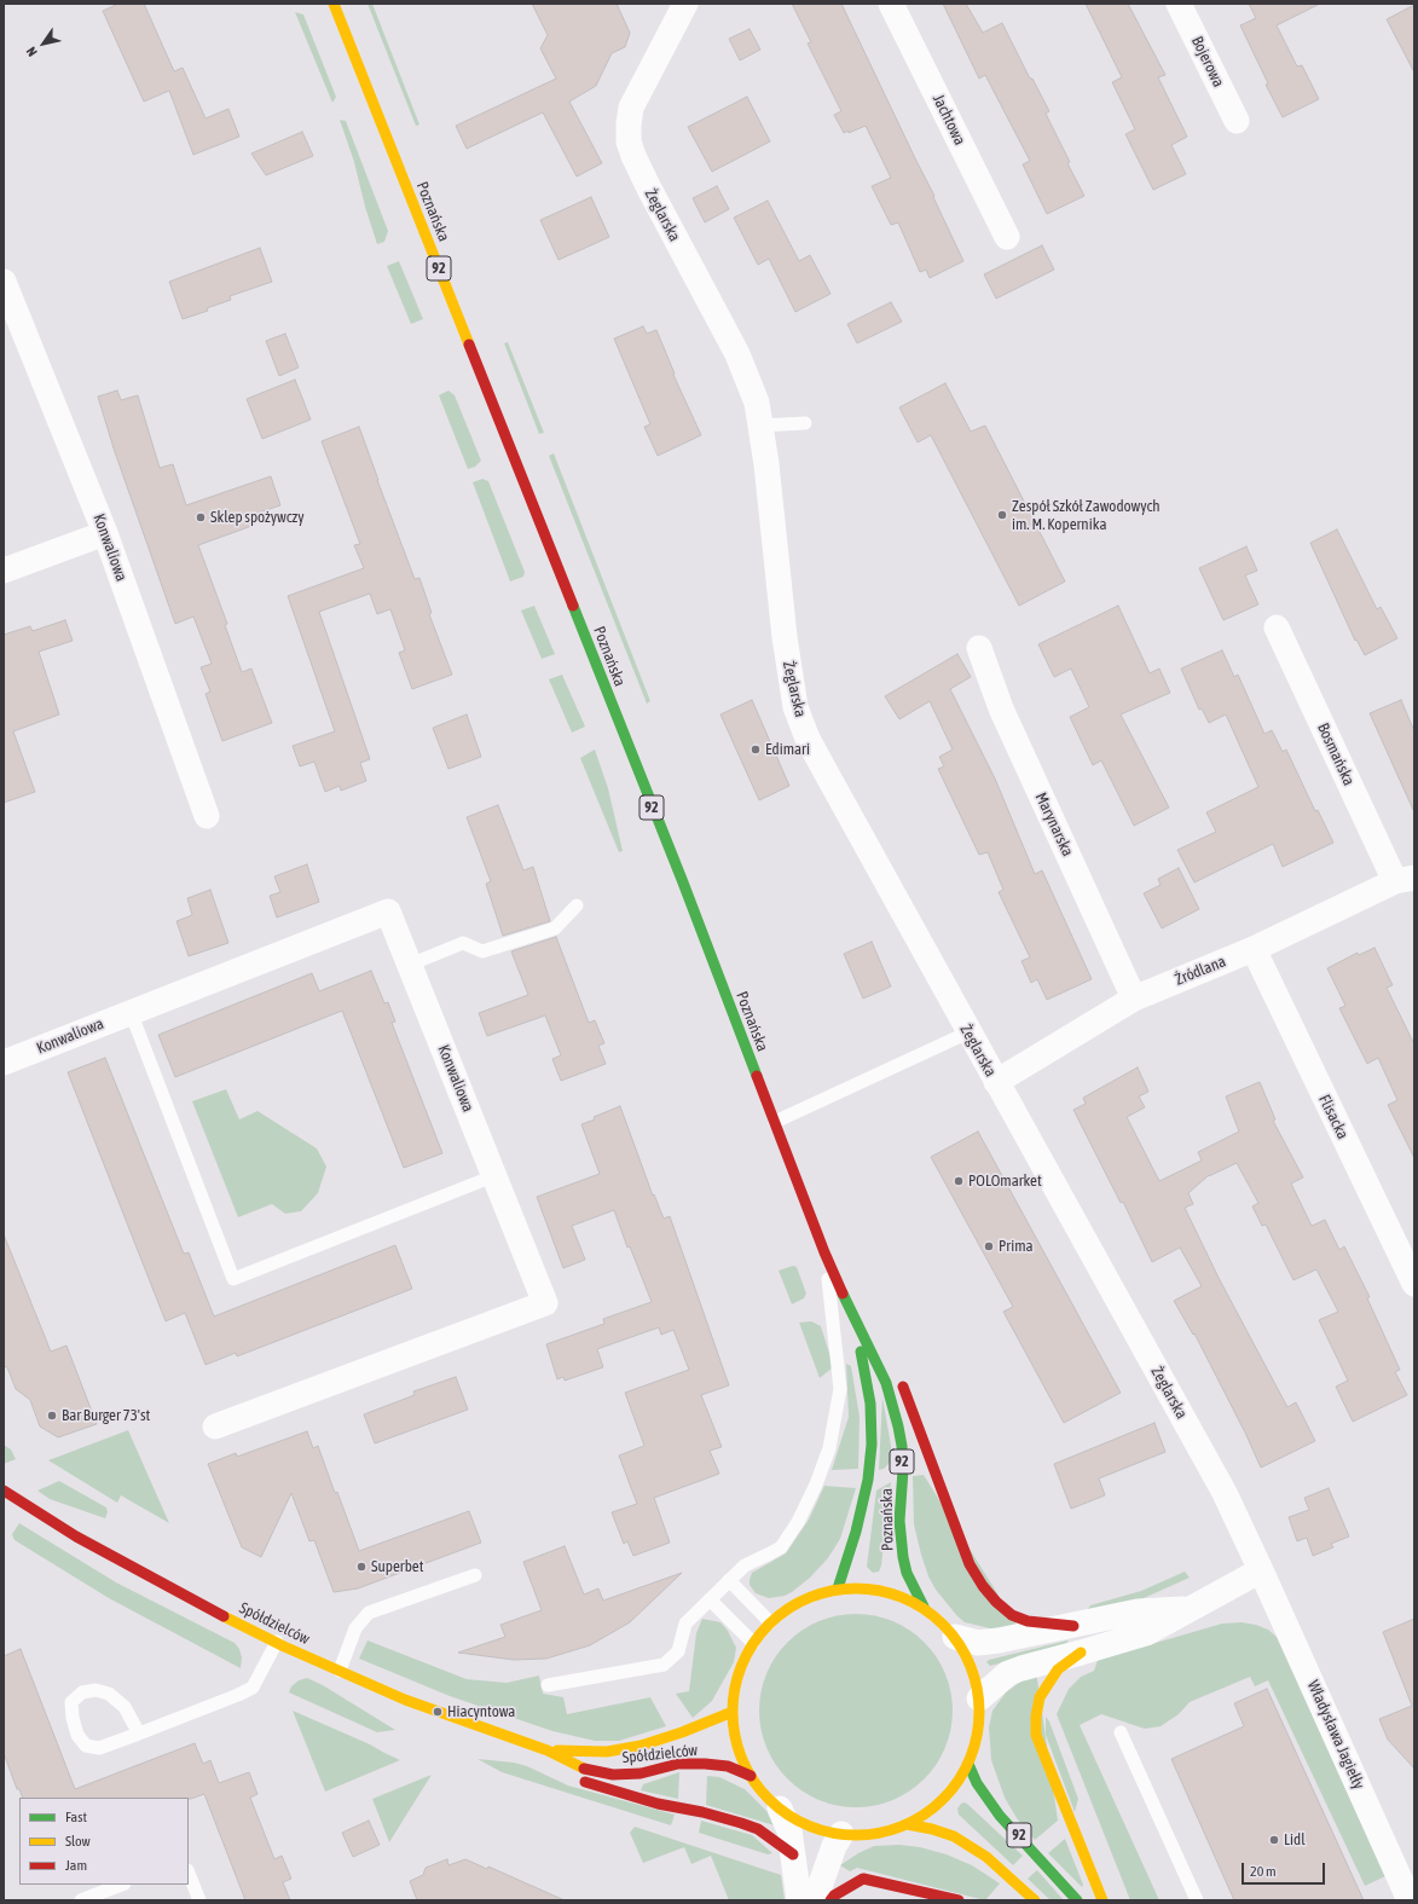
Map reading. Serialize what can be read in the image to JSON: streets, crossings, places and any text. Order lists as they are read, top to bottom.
{
  "streets": {
    "main road": ["Poznańska", "92", "Spółdzielców"],
    "street": [
      "Bojerowa",
      "Jachtowa",
      "Żeglarska",
      "Konwaliowa",
      "Bosmańska",
      "Marynarska",
      "Źródlana",
      "Flisacka",
      "Władysława Jagiełły"
    ]
  },
  "crossings": [
    ["Poznańska", "92"],
    ["Żeglarska", "Źródlana"],
    ["Żeglarska", "Władysława Jagiełły"],
    ["92", "Spółdzielców"],
    ["Bosmańska", "Źródlana"],
    ["Marynarska", "Źródlana"],
    ["Źródlana", "Flisacka"]
  ],
  "places": [
    "Zespół Szkół Zawodowych im. M. Kopernika",
    "Sklep spożywczy",
    "Edimari",
    "POLOmarket",
    "Prima",
    "Bar Burger 73'st",
    "Superbet",
    "Hiacyntowa",
    "Lidl"
  ],
  "legend": ["Fast", "Slow", "Jam"],
  "scale_bar": "20 m",
  "north": "bottom left"
}
